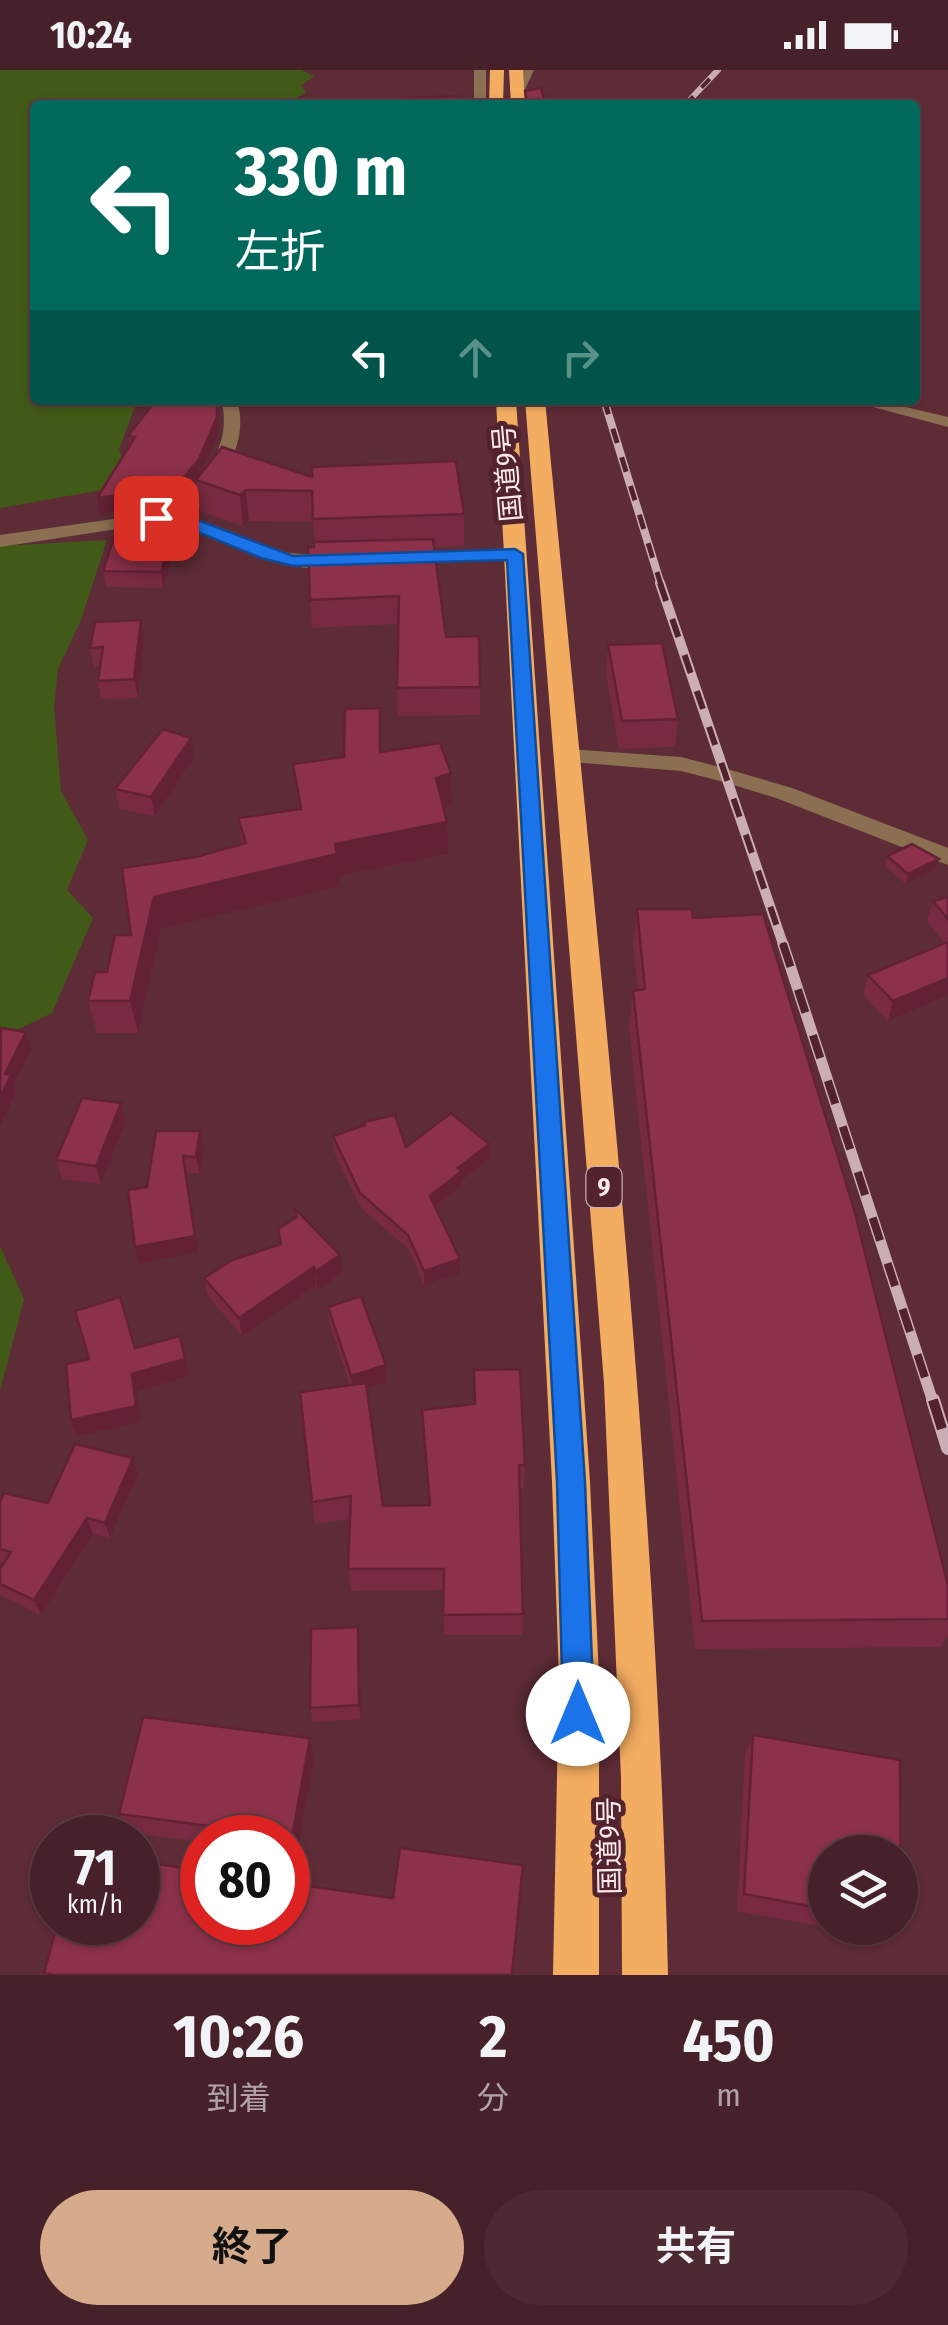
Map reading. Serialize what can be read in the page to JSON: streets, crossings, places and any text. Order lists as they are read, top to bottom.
{
  "streets": {
    "highway": ["国道9号", "9"]
  },
  "page": {
    "status": "10:24",
    "turn": ["330 m", "左折"],
    "speed": "71 km/h",
    "limit": "80",
    "eta": [
      "10:26",
      "到着",
      "2",
      "分",
      "450",
      "m"
    ],
    "buttons": ["終了", "共有"]
  }
}
